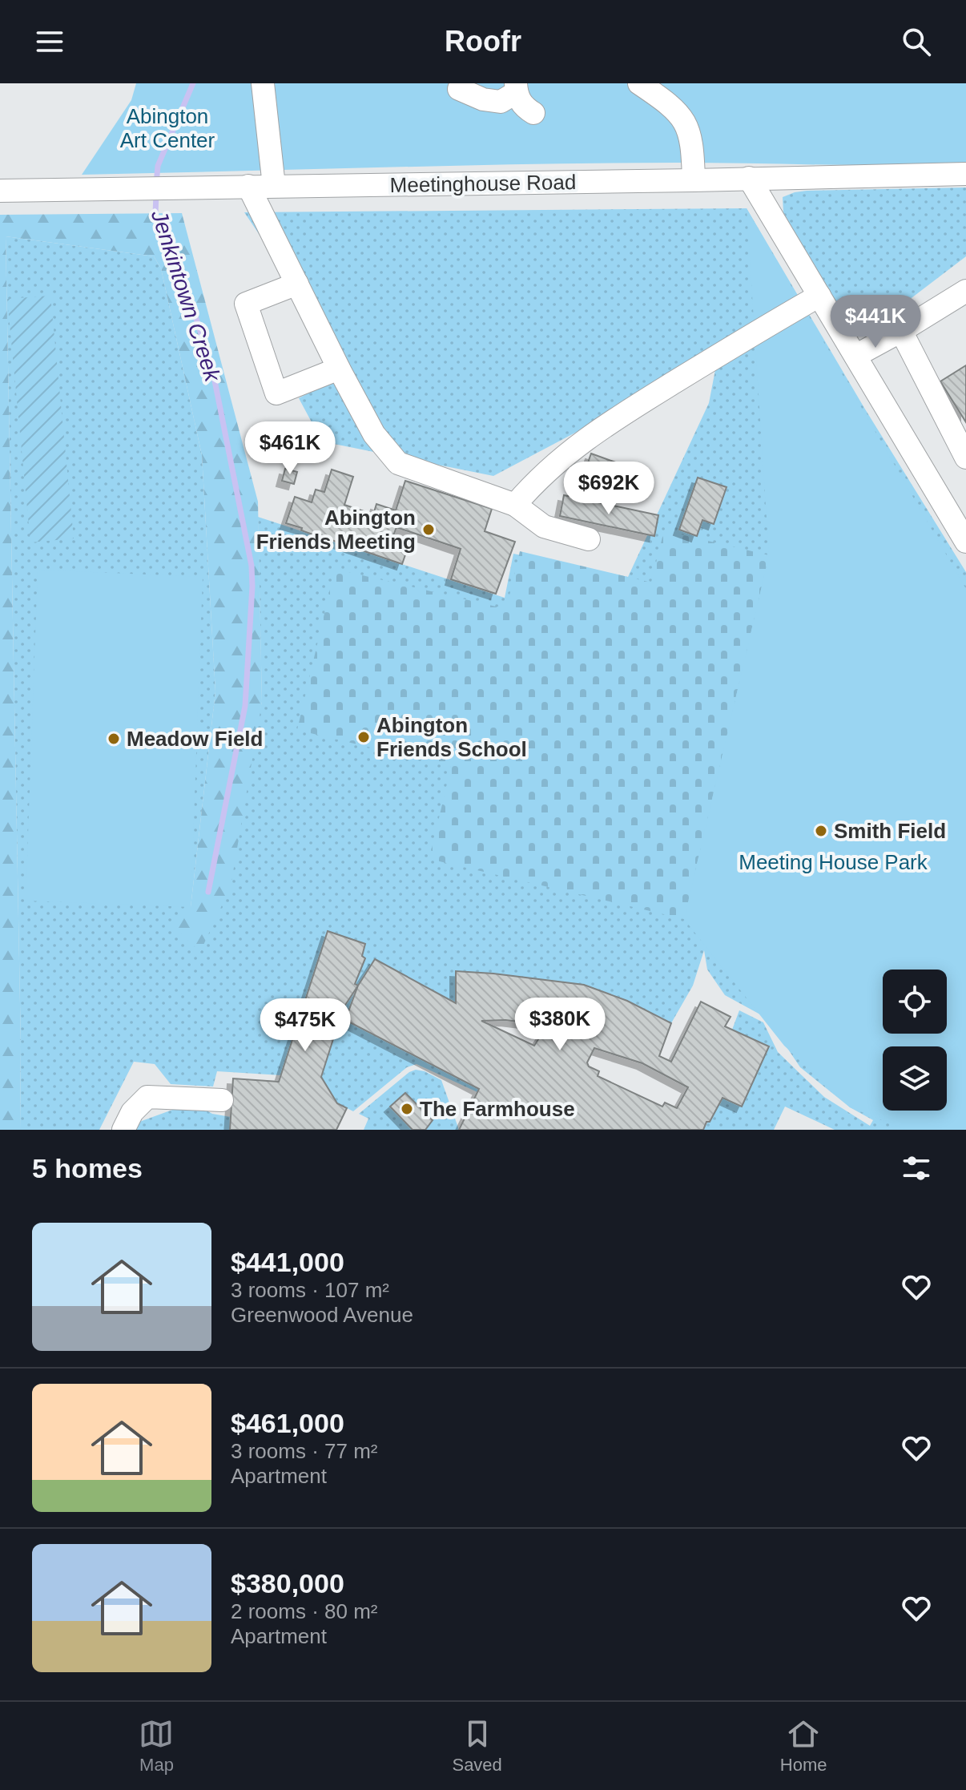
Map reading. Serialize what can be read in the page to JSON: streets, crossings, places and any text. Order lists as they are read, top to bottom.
{
  "streets": {
    "street": ["Meetinghouse Road"]
  },
  "water": ["Jenkintown Creek"],
  "parks": ["Abington Art Center", "Meeting House Park"],
  "places": [
    "Abington Friends Meeting",
    "Abington Friends School",
    "Meadow Field",
    "Smith Field",
    "The Farmhouse"
  ],
  "page": {
    "header": "Roofr",
    "price": [
      "$441K",
      "$461K",
      "$692K",
      "$380K",
      "$475K"
    ],
    "heading": "5 homes",
    "list": [
      {
        "name": "$441,000",
        "note": "3 rooms · 107 m² · Greenwood Avenue"
      },
      {
        "name": "$461,000",
        "note": "3 rooms · 77 m² · Apartment"
      },
      {
        "name": "$380,000",
        "note": "2 rooms · 80 m² · Apartment"
      }
    ],
    "tabs": ["Map", "Saved", "Home"]
  }
}
